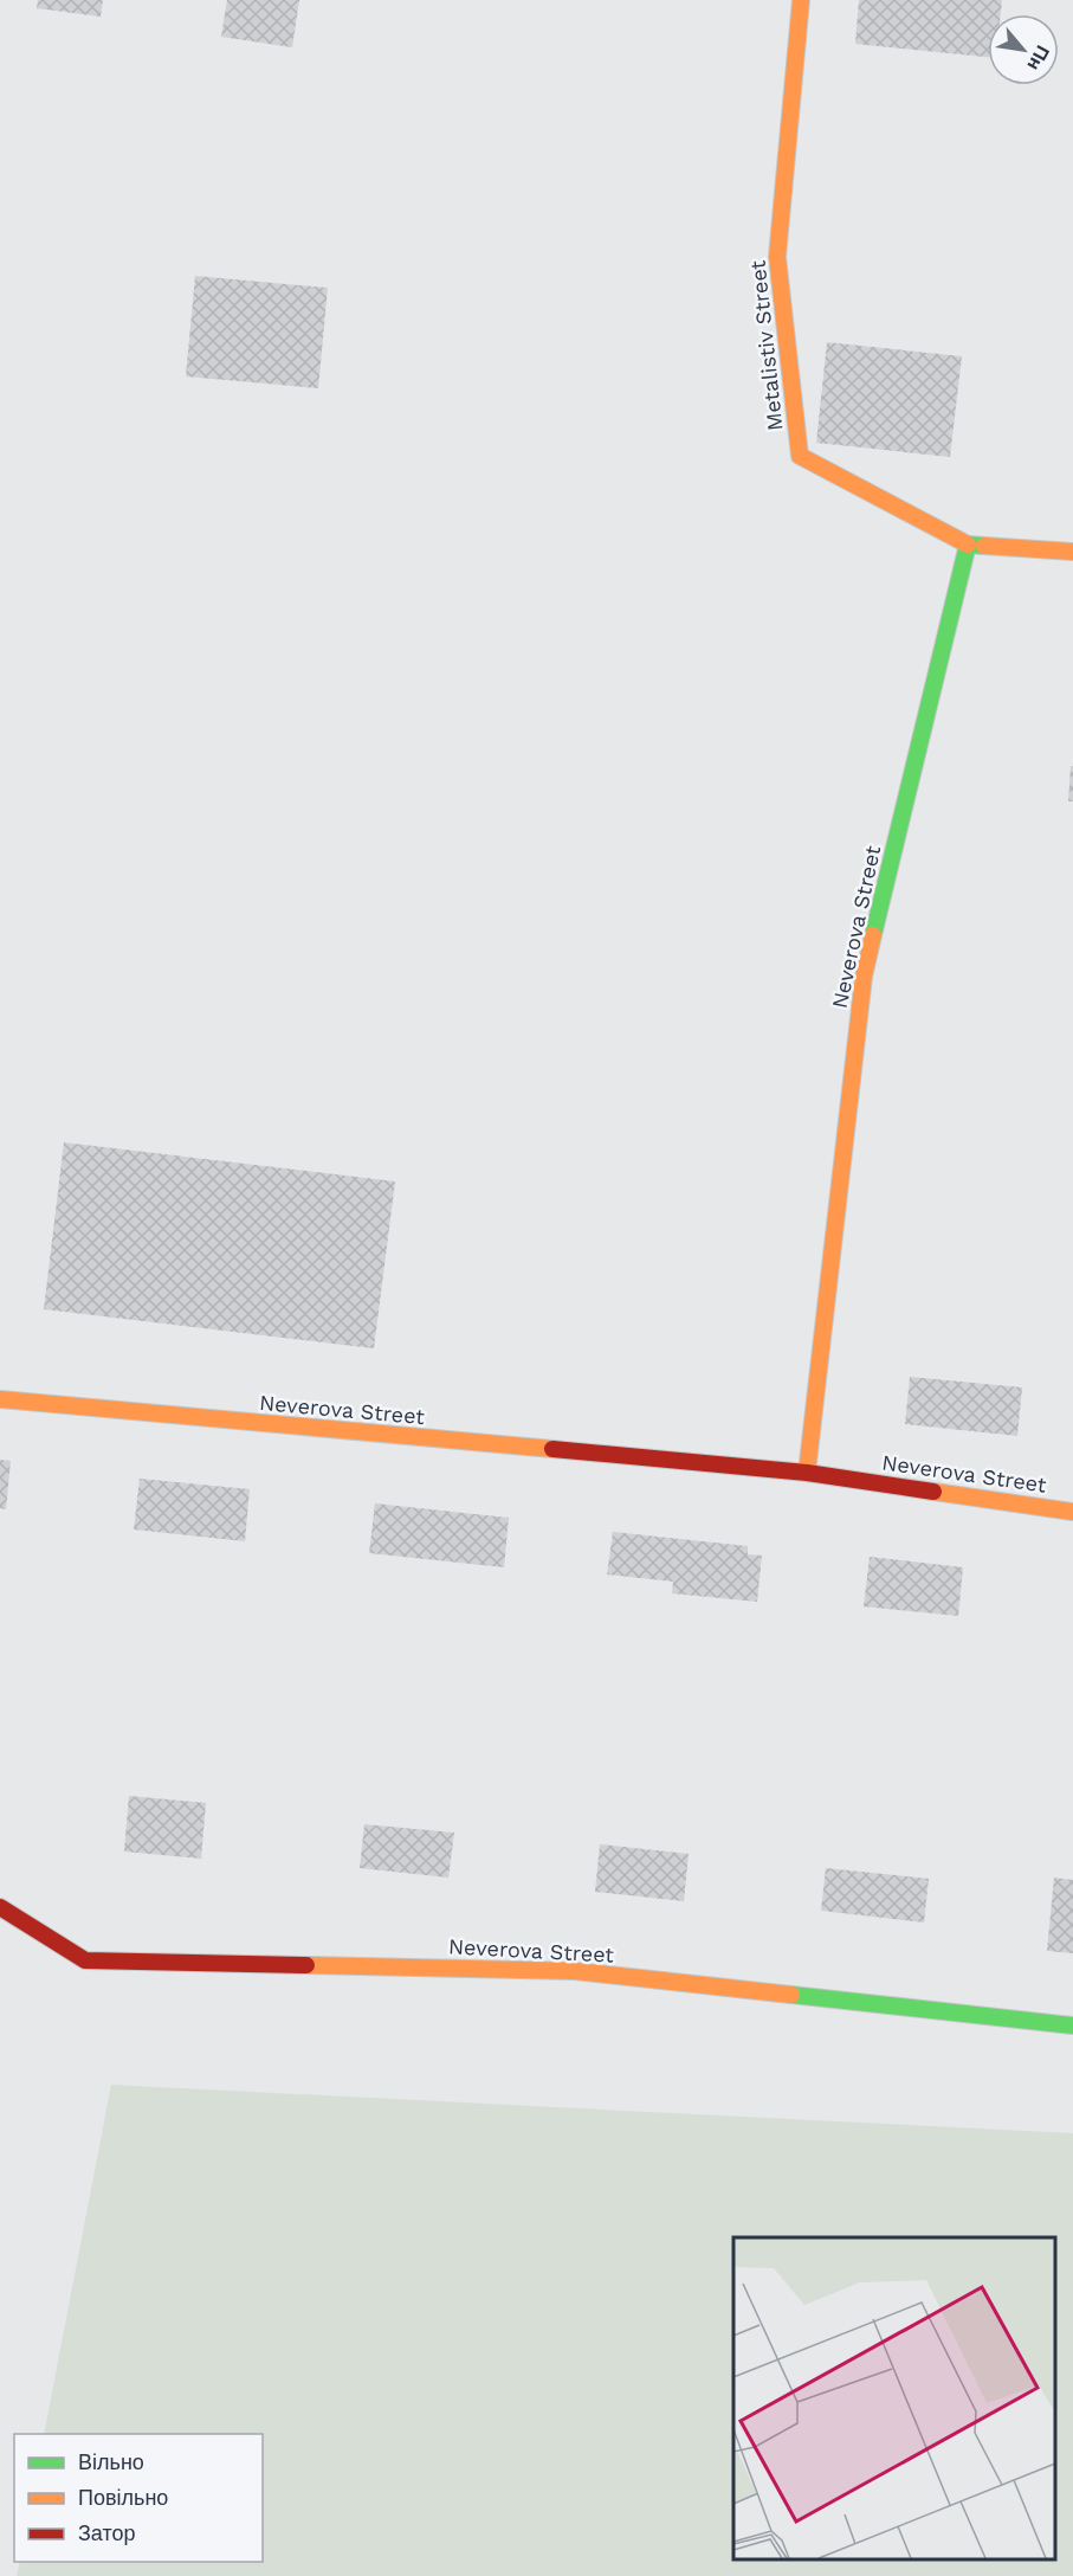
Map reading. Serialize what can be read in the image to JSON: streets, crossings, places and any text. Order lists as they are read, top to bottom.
{
  "streets": {
    "street": ["Metalistiv Street", "Neverova Street"]
  },
  "crossings": [
    ["Metalistiv Street", "Neverova Street"]
  ],
  "legend": ["Вільно", "Повільно", "Затор"],
  "north": "bottom right"
}
